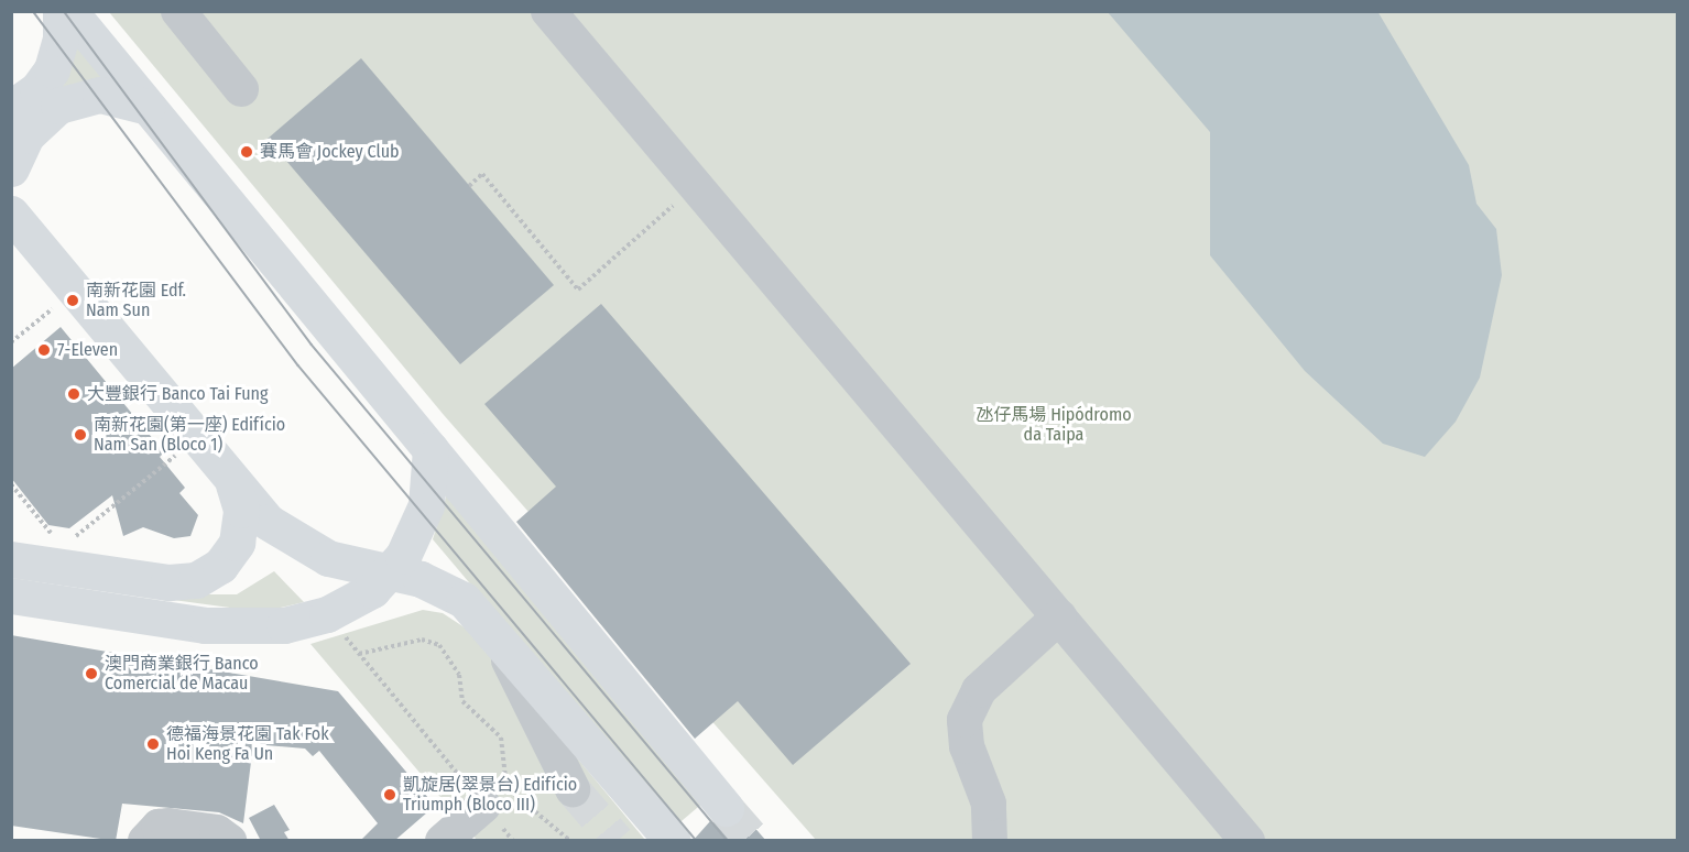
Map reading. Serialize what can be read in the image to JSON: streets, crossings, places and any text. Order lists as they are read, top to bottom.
{
  "parks": ["氹仔馬場 Hipódromo da Taipa"],
  "places": [
    "賽馬會 Jockey Club",
    "南新花園 Edf. Nam Sun",
    "7-Eleven",
    "大豐銀行 Banco Tai Fung",
    "南新花園(第一座) Edifício Nam San (Bloco 1)",
    "澳門商業銀行 Banco Comercial de Macau",
    "德福海景花園 Tak Fok Hoi Keng Fa Un",
    "凱旋居(翠景台) Edifício Triumph (Bloco III)"
  ]
}
